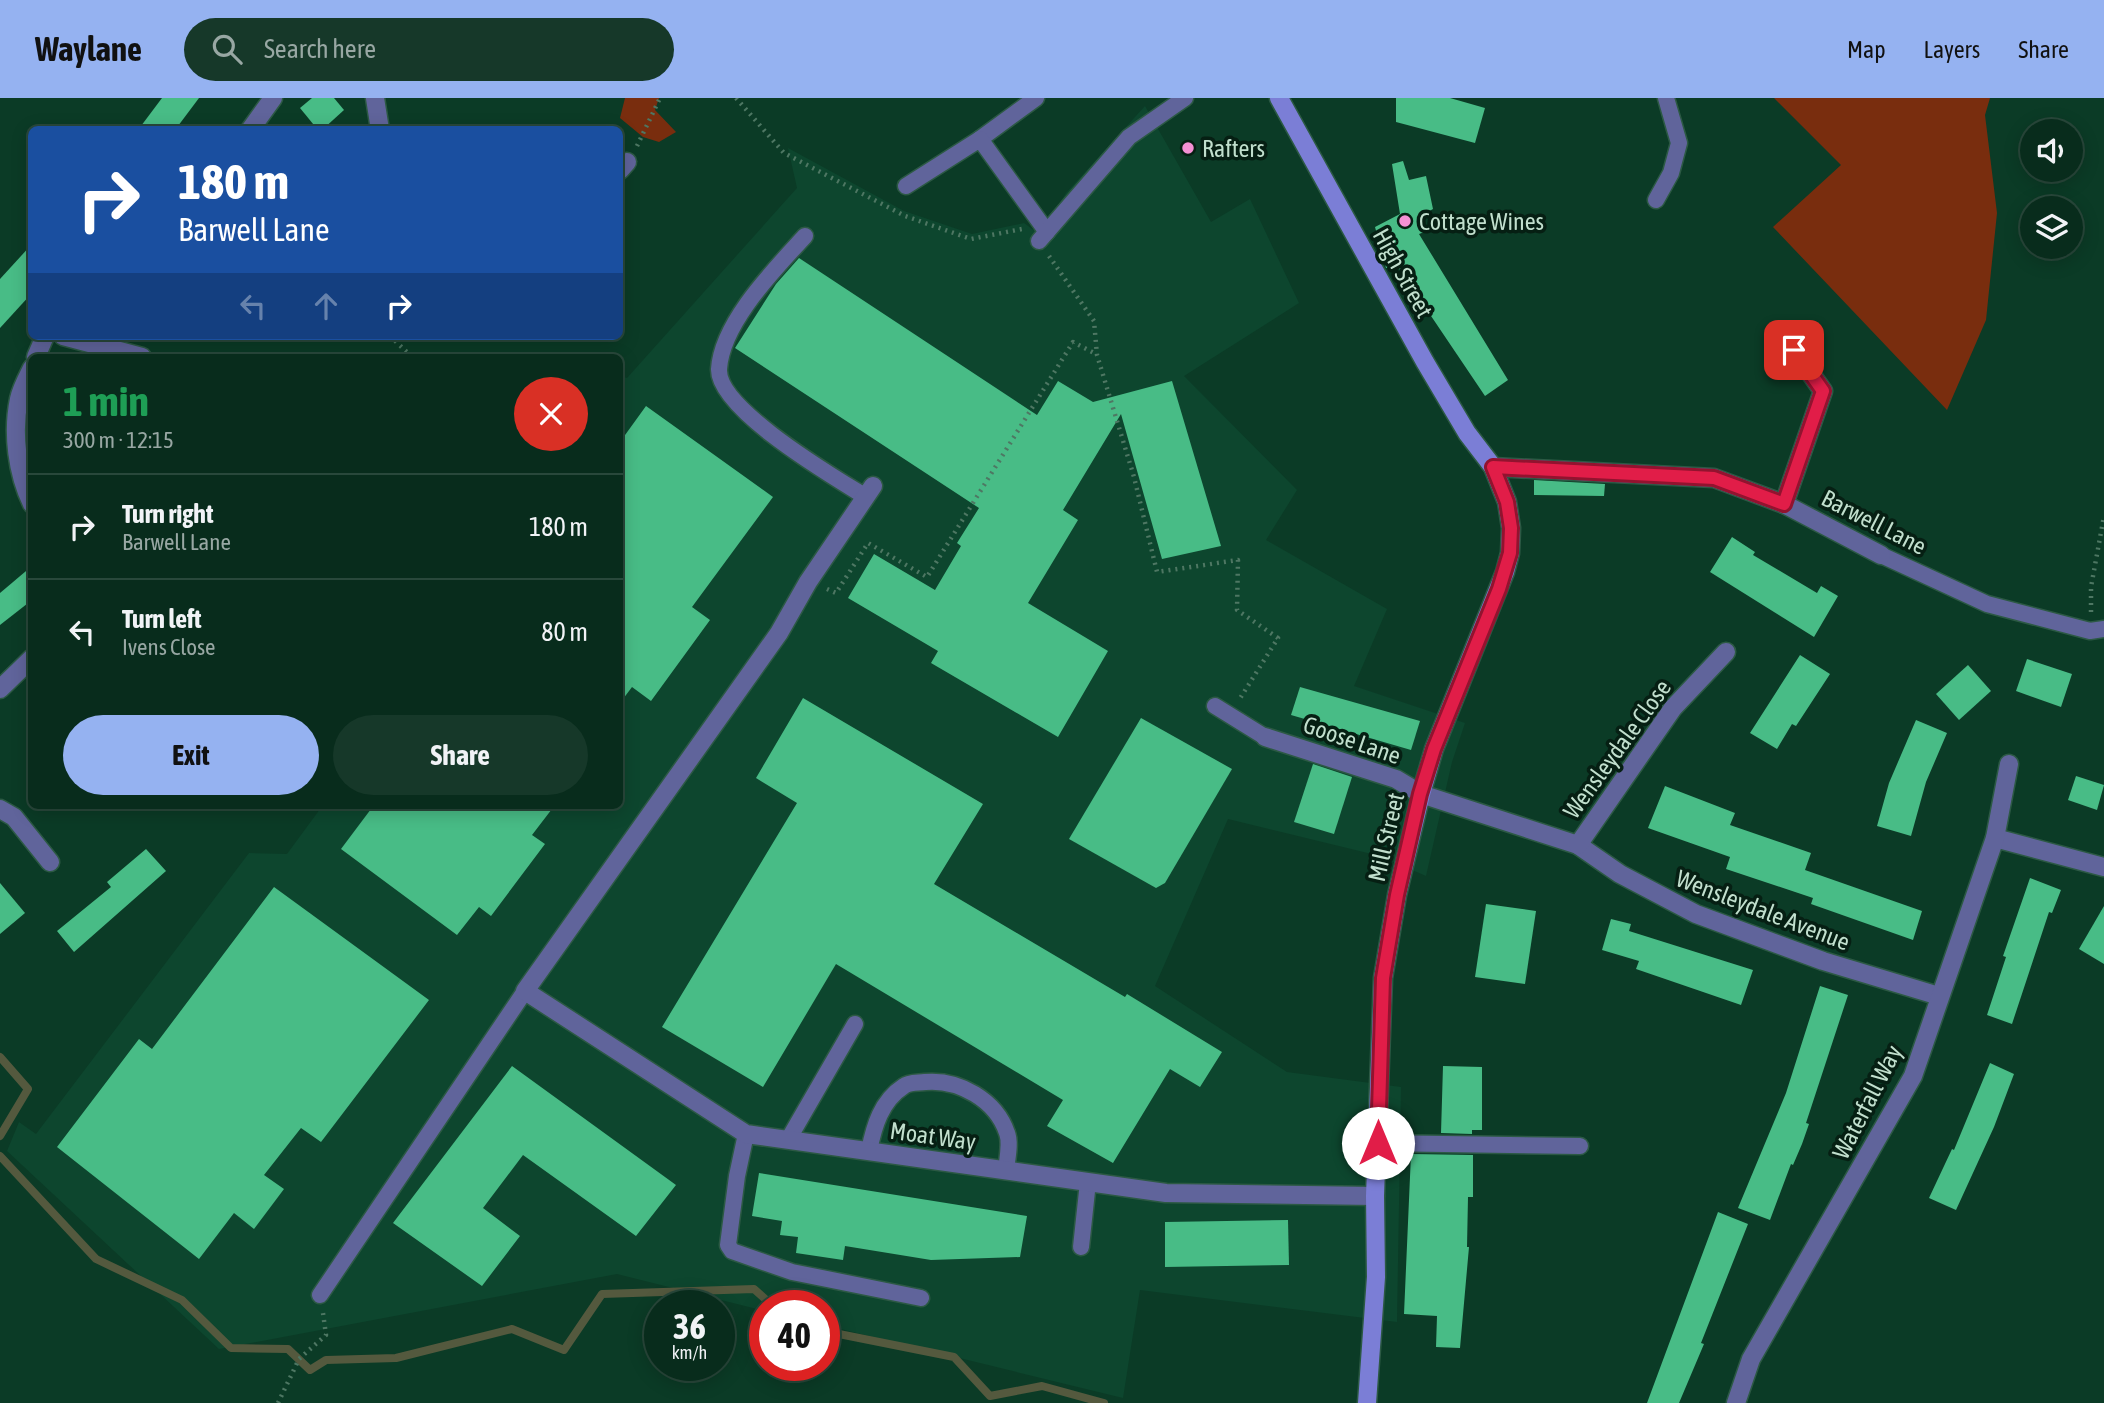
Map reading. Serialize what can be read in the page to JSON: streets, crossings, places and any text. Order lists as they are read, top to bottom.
{
  "streets": {
    "street": [
      "High Street",
      "Barwell Lane",
      "Goose Lane",
      "Wensleydale Close",
      "Mill Street",
      "Wensleydale Avenue",
      "Waterfall Way",
      "Moat Way"
    ]
  },
  "crossings": [
    ["High Street", "Barwell Lane"],
    ["High Street", "Mill Street"],
    ["Barwell Lane", "Mill Street"],
    ["Goose Lane", "Mill Street"],
    ["Goose Lane", "Wensleydale Avenue"],
    ["Wensleydale Close", "Wensleydale Avenue"],
    ["Mill Street", "Wensleydale Avenue"],
    ["Mill Street", "Moat Way"],
    ["Wensleydale Avenue", "Waterfall Way"]
  ],
  "places": ["Rafters", "Cottage Wines"],
  "page": {
    "header": "Waylane",
    "search": "Search here",
    "nav": ["Map", "Layers", "Share"],
    "turn": ["180 m", "Barwell Lane"],
    "heading": ["1 min", "300 m · 12:15"],
    "list": [
      {
        "name": "Turn right",
        "note": "Barwell Lane",
        "value": "180 m"
      },
      {
        "name": "Turn left",
        "note": "Ivens Close",
        "value": "80 m"
      }
    ],
    "buttons": ["Exit", "Share"],
    "speed": "36 km/h",
    "limit": "40"
  }
}
